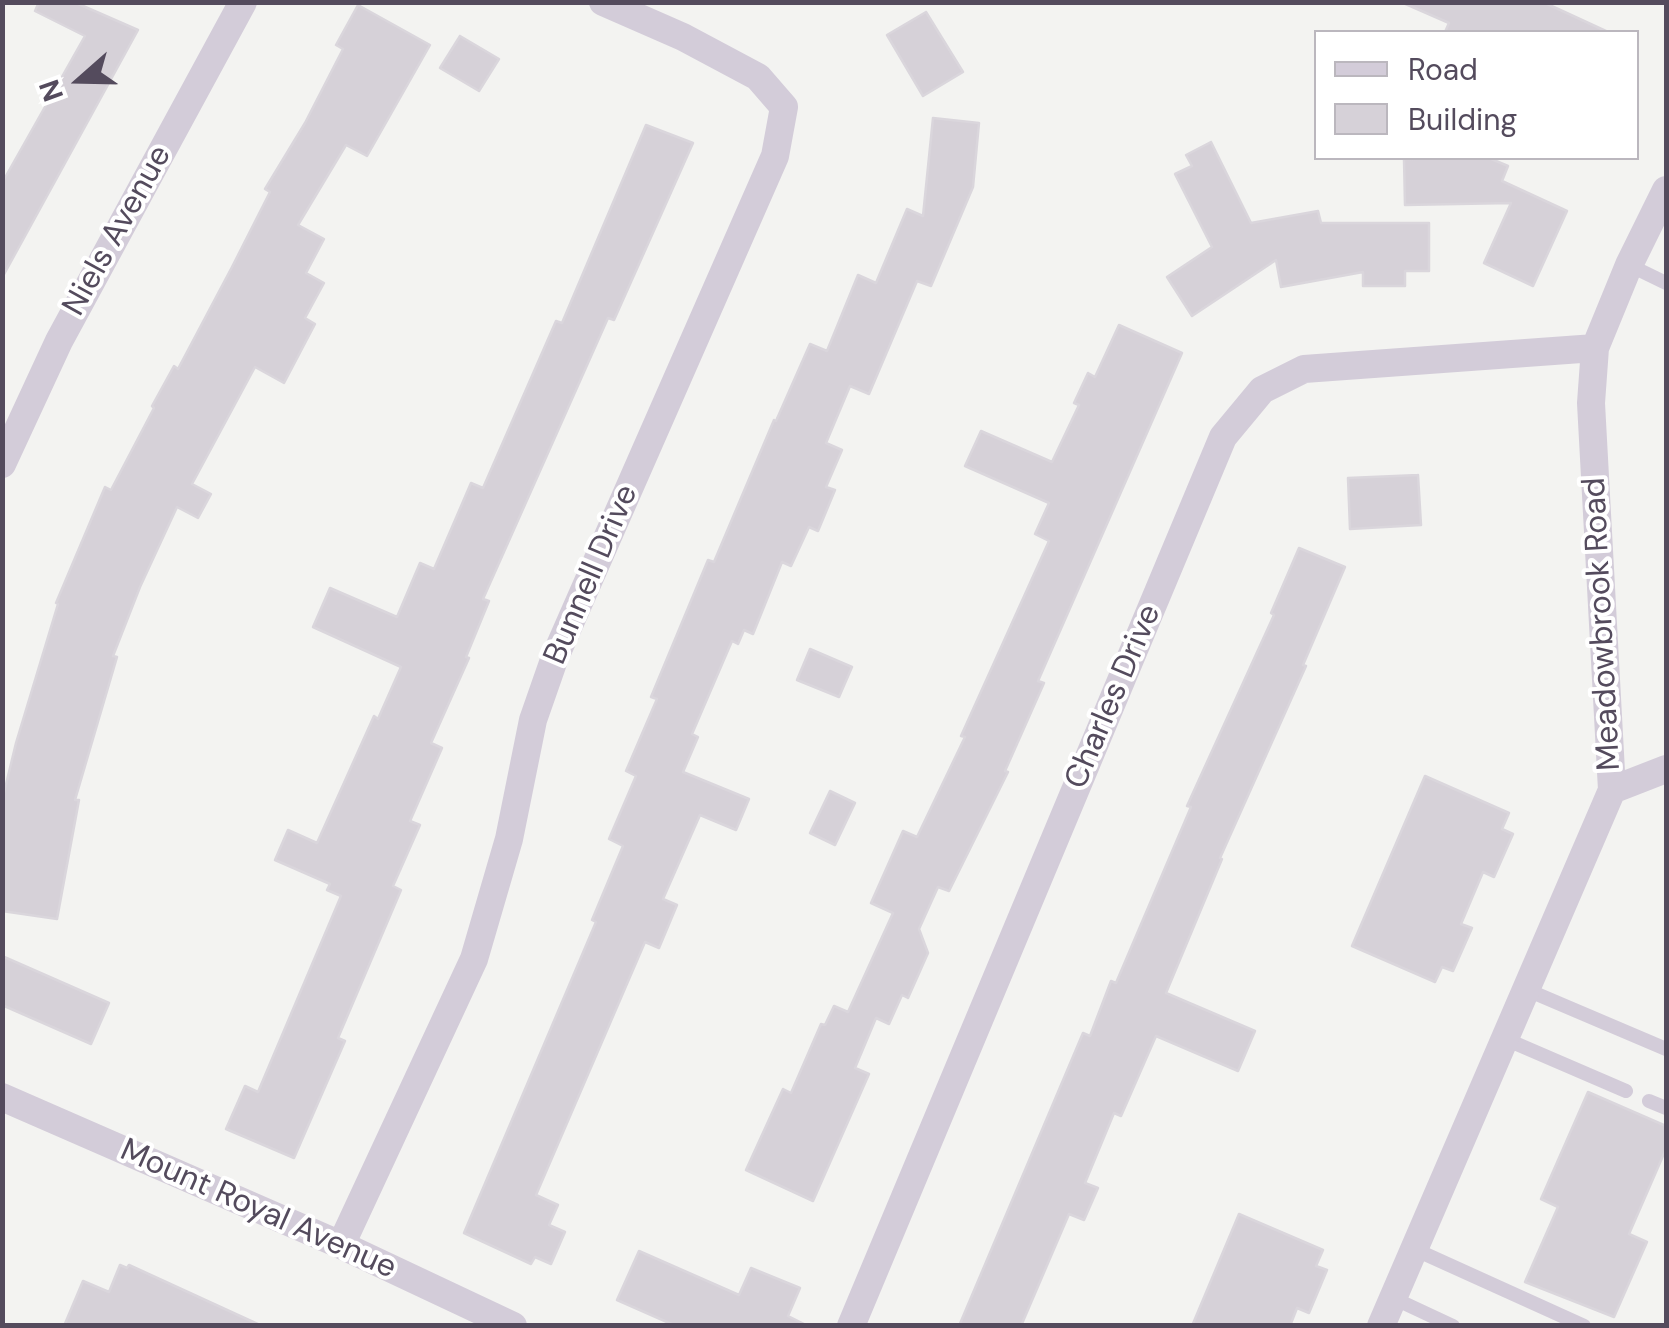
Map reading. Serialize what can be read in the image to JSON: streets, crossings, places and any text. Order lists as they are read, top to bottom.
{
  "streets": {
    "street": [
      "Niels Avenue",
      "Bunnell Drive",
      "Meadowbrook Road",
      "Charles Drive",
      "Mount Royal Avenue"
    ]
  },
  "crossings": [
    ["Bunnell Drive", "Mount Royal Avenue"],
    ["Meadowbrook Road", "Charles Drive"]
  ],
  "legend": ["Road", "Building"],
  "north": "left"
}
